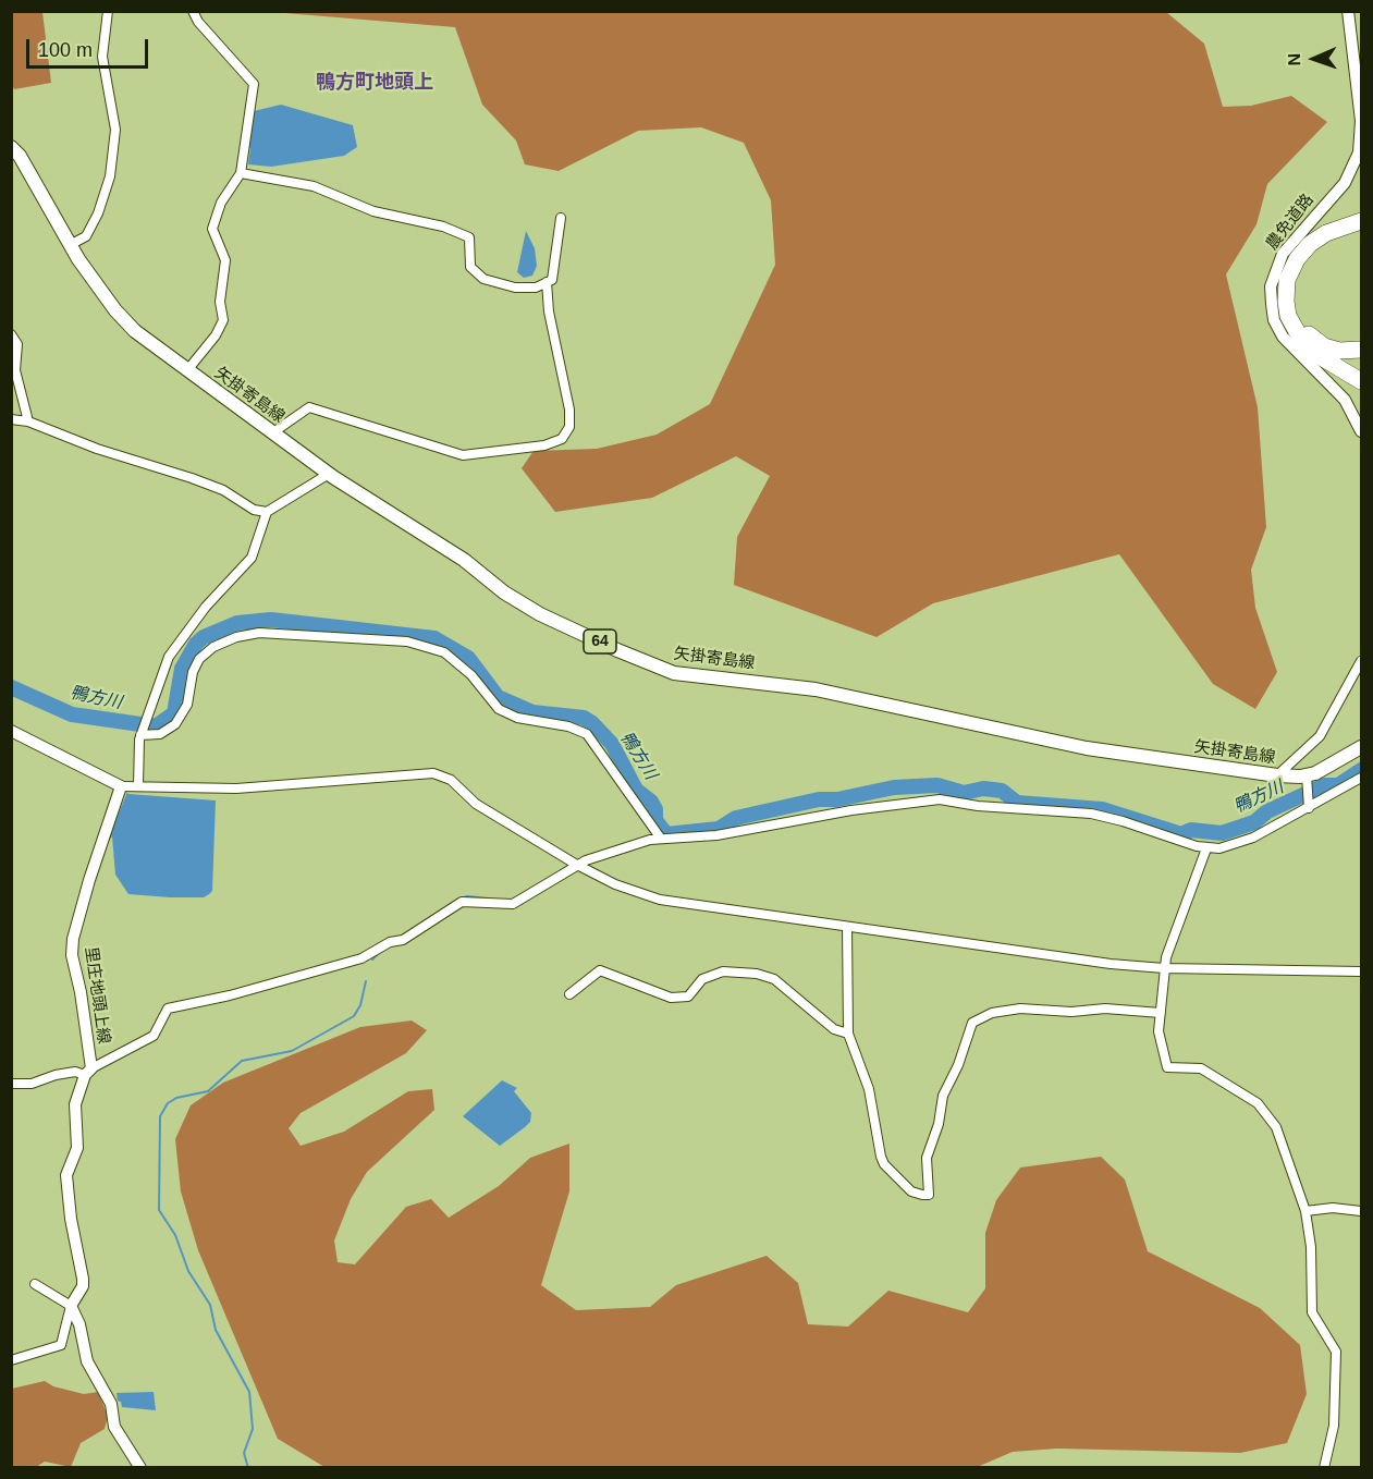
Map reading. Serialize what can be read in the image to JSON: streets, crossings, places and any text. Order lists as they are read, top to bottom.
{
  "streets": {
    "main road": [
      "農免道路",
      "矢掛寄島線",
      "64",
      "里庄地頭上線"
    ]
  },
  "districts": ["鴨方町地頭上"],
  "water": ["鴨方川"],
  "scale_bar": "100 m",
  "north": "left"
}
